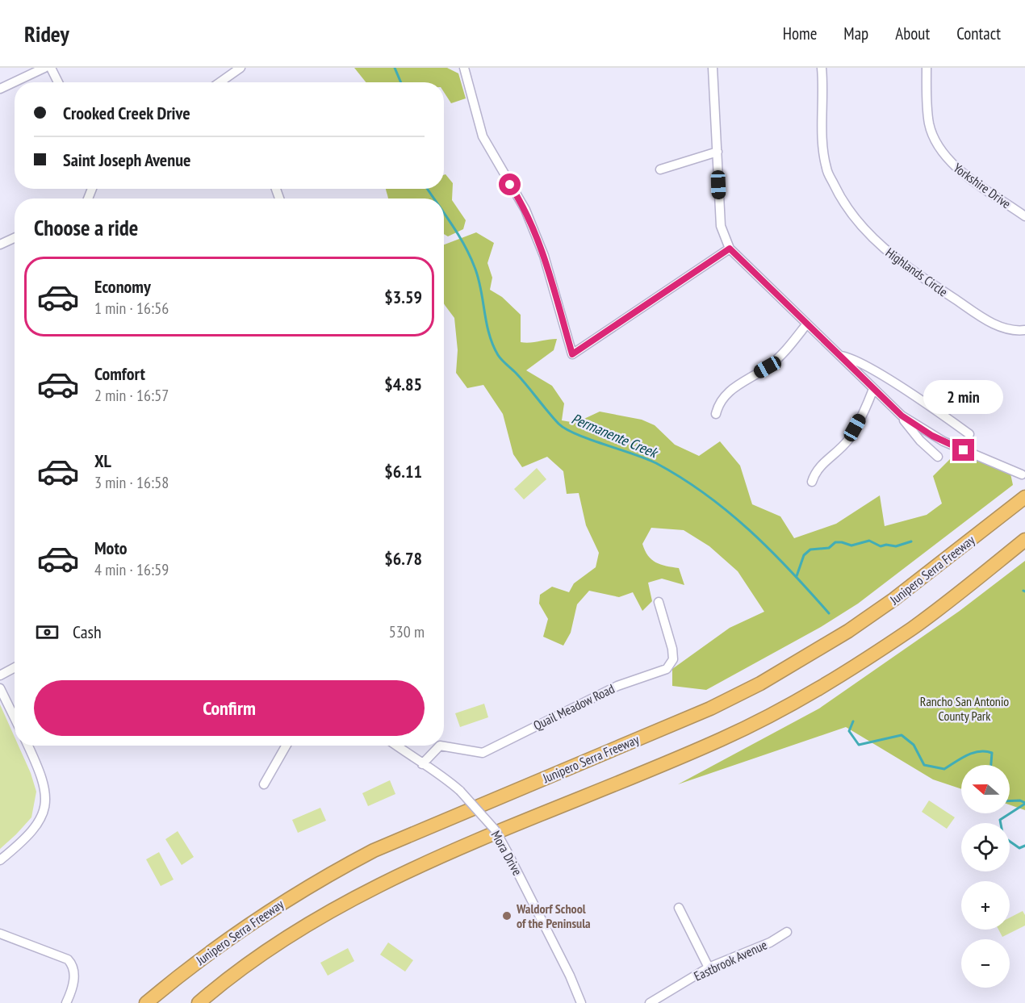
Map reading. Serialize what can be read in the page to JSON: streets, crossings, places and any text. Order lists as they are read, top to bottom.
{
  "streets": {
    "highway": ["Junipero Serra Freeway"],
    "street": [
      "Yorkshire Drive",
      "Highlands Circle",
      "Quail Meadow Road",
      "Mora Drive",
      "Eastbrook Avenue"
    ]
  },
  "crossings": [
    ["Quail Meadow Road", "Mora Drive"]
  ],
  "water": ["Permanente Creek"],
  "parks": ["Rancho San Antonio County Park"],
  "places": ["Waldorf School of the Peninsula"],
  "north": "left",
  "page": {
    "header": "Ridey",
    "nav": [
      "Home",
      "Map",
      "About",
      "Contact"
    ],
    "banner": ["Crooked Creek Drive", "Saint Joseph Avenue"],
    "heading": "Choose a ride",
    "list": [
      {
        "name": "Economy",
        "note": "1 min · 16:56",
        "value": "$3.59"
      },
      {
        "name": "Comfort",
        "note": "2 min · 16:57",
        "value": "$4.85"
      },
      {
        "name": "XL",
        "note": "3 min · 16:58",
        "value": "$6.11"
      },
      {
        "name": "Moto",
        "note": "4 min · 16:59",
        "value": "$6.78"
      }
    ],
    "bubble": "2 min",
    "pay": ["Cash", "530 m"],
    "buttons": "Confirm",
    "map_buttons": ["+", "−"]
  }
}
